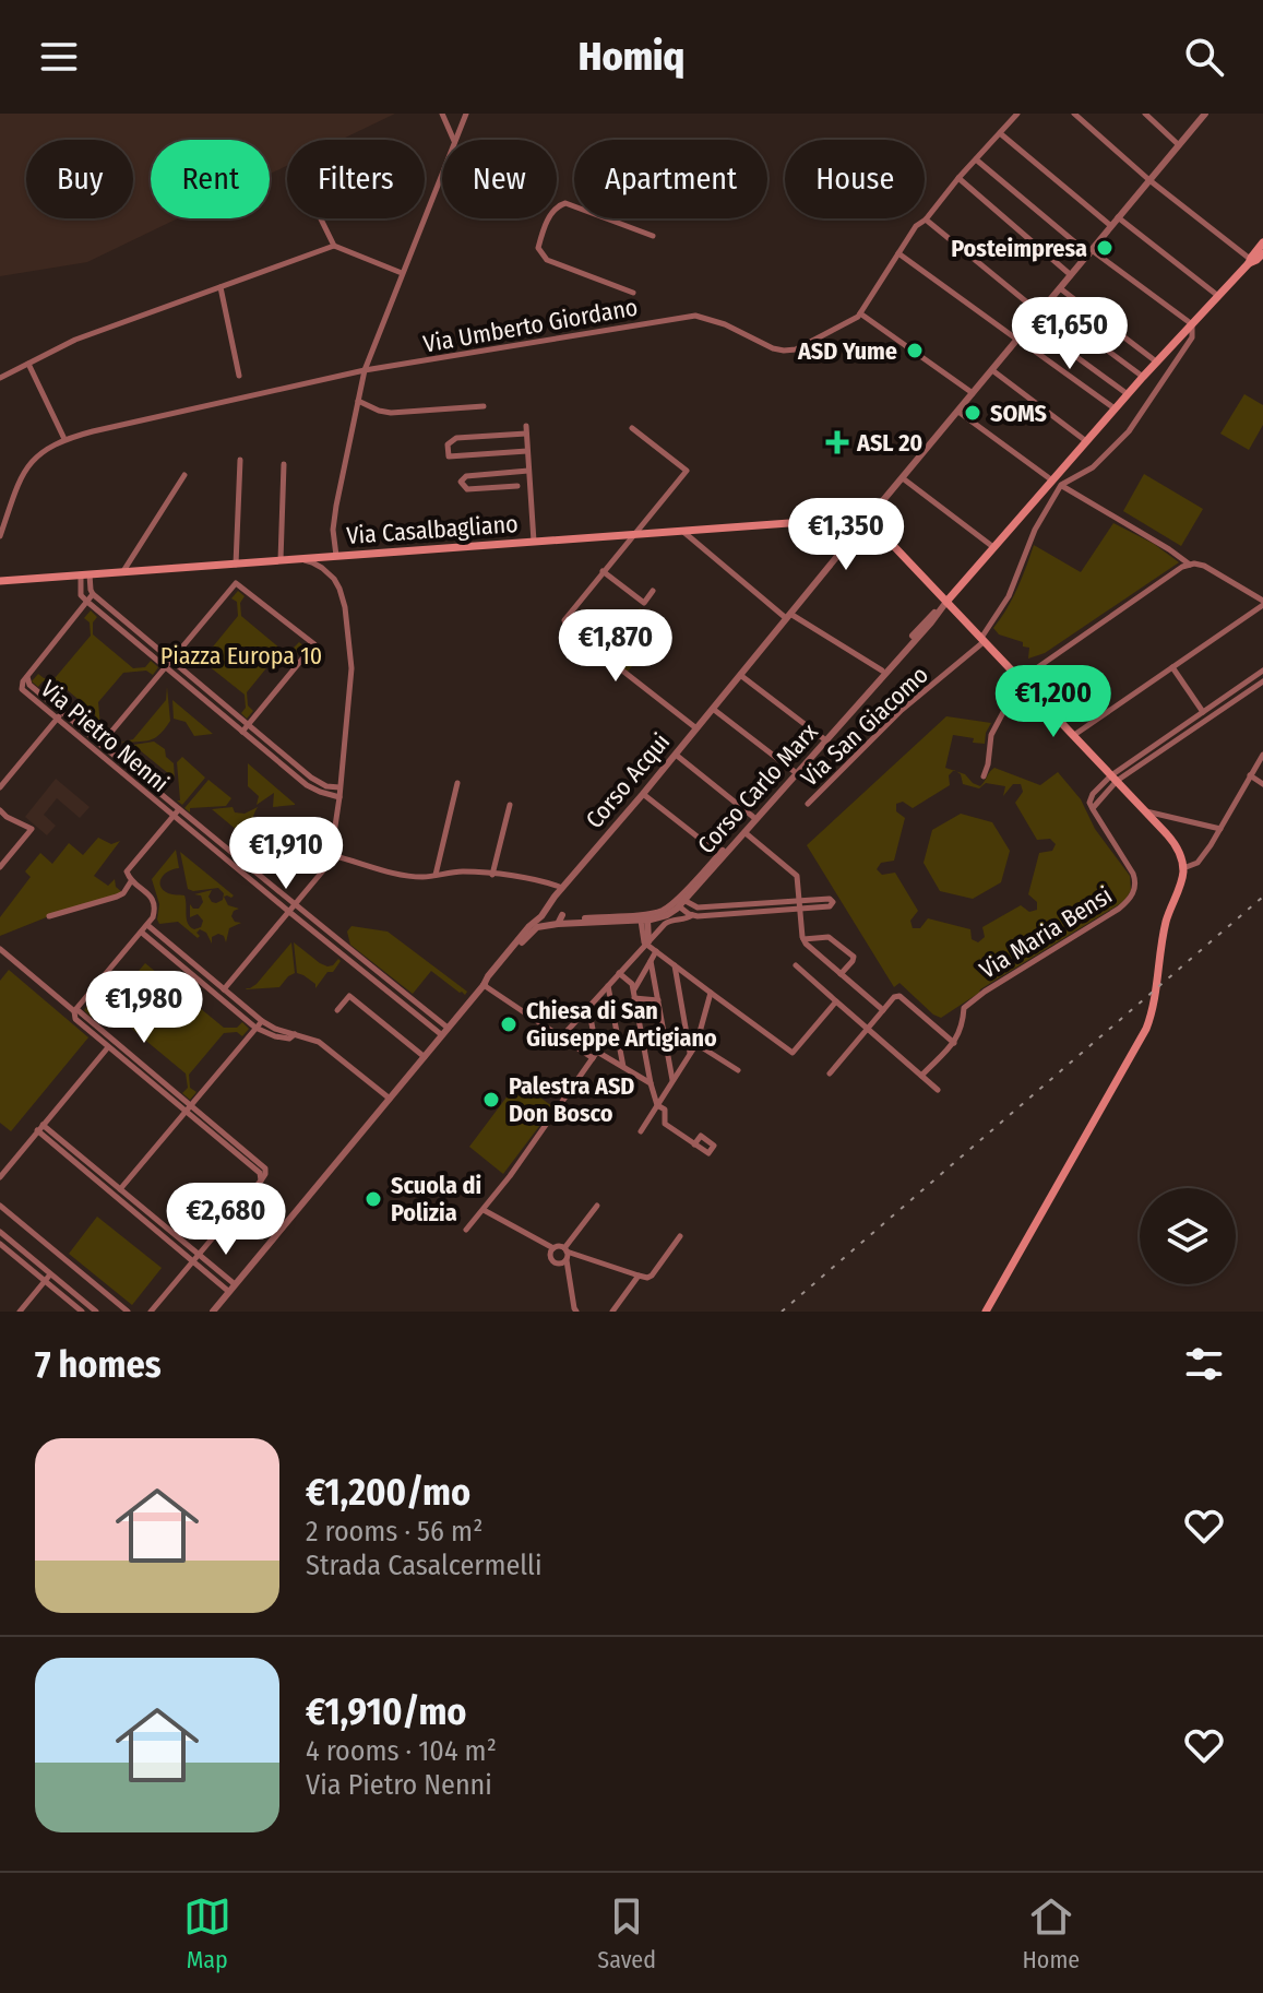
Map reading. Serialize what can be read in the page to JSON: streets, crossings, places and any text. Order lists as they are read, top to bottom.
{
  "streets": {
    "main road": ["Via Casalbagliano", "Corso Carlo Marx"],
    "street": [
      "Via Umberto Giordano",
      "Via San Giacomo",
      "Via Pietro Nenni",
      "Corso Acqui",
      "Via Maria Bensi"
    ]
  },
  "crossings": [
    ["Via Casalbagliano", "Corso Acqui"],
    ["Via San Giacomo", "Corso Carlo Marx"]
  ],
  "parks": ["Piazza Europa 10"],
  "places": {
    "other": [
      "Posteimpresa",
      "ASD Yume",
      "SOMS",
      "Chiesa di San Giuseppe Artigiano",
      "Palestra ASD Don Bosco",
      "Scuola di Polizia"
    ],
    "health": ["ASL 20"]
  },
  "page": {
    "header": "Homiq",
    "chip": [
      "Buy",
      "Rent",
      "Filters",
      "New",
      "Apartment",
      "House"
    ],
    "price": [
      "€1,650",
      "€1,350",
      "€1,870",
      "€1,200",
      "€1,910",
      "€1,980",
      "€2,680"
    ],
    "heading": "7 homes",
    "list": [
      {
        "name": "€1,200/mo",
        "note": "2 rooms · 56 m² · Strada Casalcermelli"
      },
      {
        "name": "€1,910/mo",
        "note": "4 rooms · 104 m² · Via Pietro Nenni"
      }
    ],
    "tabs": ["Map", "Saved", "Home"]
  }
}
